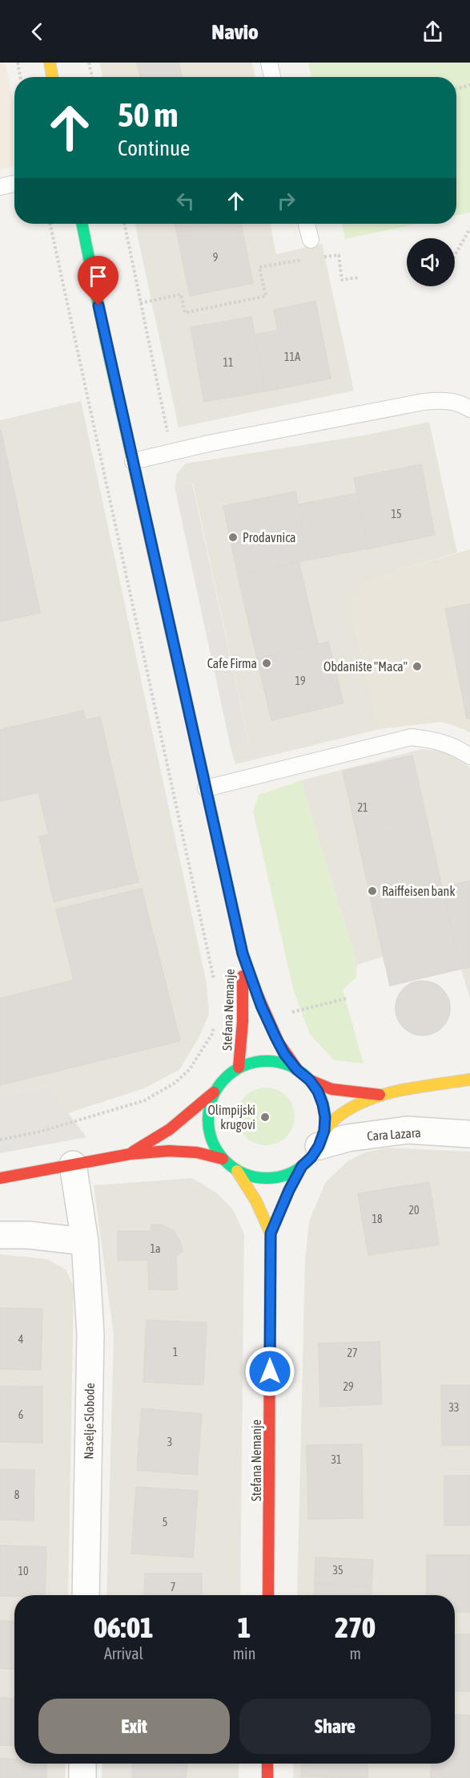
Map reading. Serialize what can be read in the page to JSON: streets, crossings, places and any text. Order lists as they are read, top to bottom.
{
  "streets": {
    "main road": ["Stefana Nemanje"],
    "street": ["Cara Lazara", "Naselje Slobode"]
  },
  "crossings": [
    ["Stefana Nemanje", "Cara Lazara"]
  ],
  "places": [
    "Prodavnica",
    "Cafe Firma",
    "Obdanište \"Maca\"",
    "Raiffeisen bank",
    "Olimpijski krugovi"
  ],
  "house_numbers": [
    "9",
    "11A",
    "11",
    "15",
    "19",
    "21",
    "20",
    "18",
    "1a",
    "4",
    "1",
    "27",
    "29",
    "33",
    "6",
    "3",
    "31",
    "8",
    "5",
    "35",
    "10",
    "7"
  ],
  "page": {
    "header": "Navio",
    "turn": ["50 m", "Continue"],
    "eta": [
      "06:01",
      "Arrival",
      "1",
      "min",
      "270",
      "m"
    ],
    "buttons": ["Exit", "Share"]
  }
}
